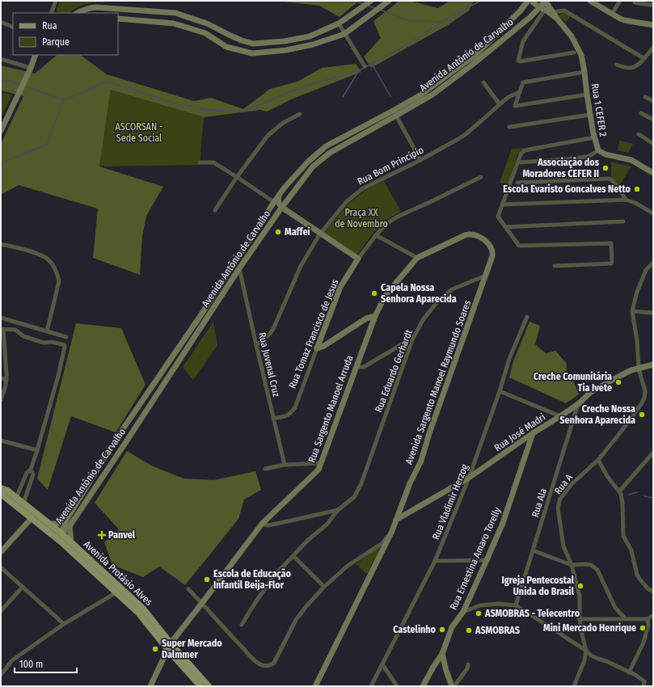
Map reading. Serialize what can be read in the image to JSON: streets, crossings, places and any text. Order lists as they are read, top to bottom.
{
  "streets": {
    "main road": ["Avenida Protásio Alves"],
    "street": [
      "Avenida Antônio de Carvalho",
      "Rua 1 CEFER 2",
      "Rua Bom Princípio",
      "Rua Tomaz Francisco de Jesus",
      "Rua Juvenal Cruz",
      "Rua Eduardo Gerhardt",
      "Avenida Sargento Manoel Raymundo Soares",
      "Rua Sargento Manoel Arruda",
      "Rua José Madri",
      "Rua A",
      "Rua Vladimir Herzog",
      "Rua Ala",
      "Rua Ernestina Amaro Torelly"
    ]
  },
  "crossings": [
    ["Avenida Antônio de Carvalho", "Rua 1 CEFER 2"],
    ["Avenida Antônio de Carvalho", "Rua Juvenal Cruz"],
    ["Avenida Antônio de Carvalho", "Avenida Protásio Alves"],
    ["Rua Bom Princípio", "Rua Juvenal Cruz"],
    ["Rua Tomaz Francisco de Jesus", "Rua Juvenal Cruz"],
    ["Rua Eduardo Gerhardt", "Avenida Sargento Manoel Raymundo Soares"],
    ["Avenida Sargento Manoel Raymundo Soares", "Rua Sargento Manoel Arruda"],
    ["Avenida Sargento Manoel Raymundo Soares", "Rua José Madri"],
    ["Rua Sargento Manoel Arruda", "Avenida Protásio Alves"],
    ["Rua José Madri", "Rua A"],
    ["Rua José Madri", "Rua Vladimir Herzog"],
    ["Rua José Madri", "Rua Ala"],
    ["Rua José Madri", "Rua Ernestina Amaro Torelly"]
  ],
  "parks": ["ASCORSAN - Sede Social", "Praça XX de Novembro"],
  "places": {
    "other": [
      "Associação dos Moradores CEFER II",
      "Escola Evaristo Goncalves Netto",
      "Maffei",
      "Capela Nossa Senhora Aparecida",
      "Creche Comunitária Tia Ivete",
      "Creche Nossa Senhora Aparecida",
      "Escola de Educação Infantil Beija-Flor",
      "Igreja Pentecostal Unida do Brasil",
      "ASMOBRAS - Telecentro",
      "Mini Mercado Henrique",
      "Castelinho",
      "ASMOBRAS",
      "Super Mercado Dalmmer"
    ],
    "health": ["Panvel"]
  },
  "legend": ["Rua", "Parque"],
  "scale_bar": "100 m"
}
